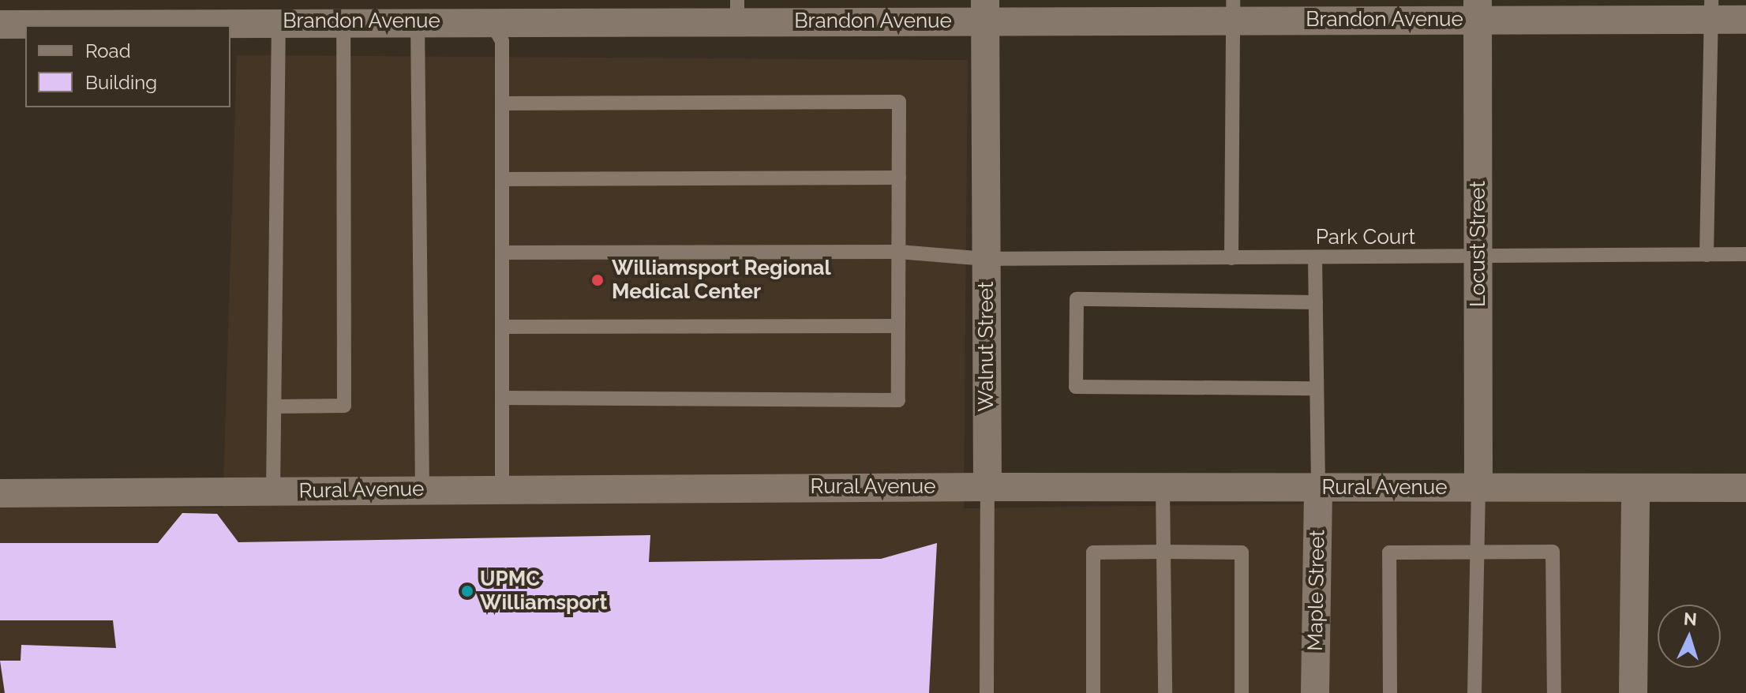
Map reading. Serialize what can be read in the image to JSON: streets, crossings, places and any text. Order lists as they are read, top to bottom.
{
  "streets": {
    "street": [
      "Brandon Avenue",
      "Locust Street",
      "Walnut Street",
      "Rural Avenue",
      "Maple Street"
    ],
    "lane": ["Park Court"]
  },
  "crossings": [
    ["Brandon Avenue", "Locust Street"],
    ["Brandon Avenue", "Walnut Street"],
    ["Park Court", "Locust Street"],
    ["Park Court", "Walnut Street"],
    ["Locust Street", "Rural Avenue"],
    ["Walnut Street", "Rural Avenue"],
    ["Rural Avenue", "Maple Street"]
  ],
  "places": ["Williamsport Regional Medical Center", "UPMC Williamsport"],
  "legend": ["Road", "Building"],
  "north": "top"
}
